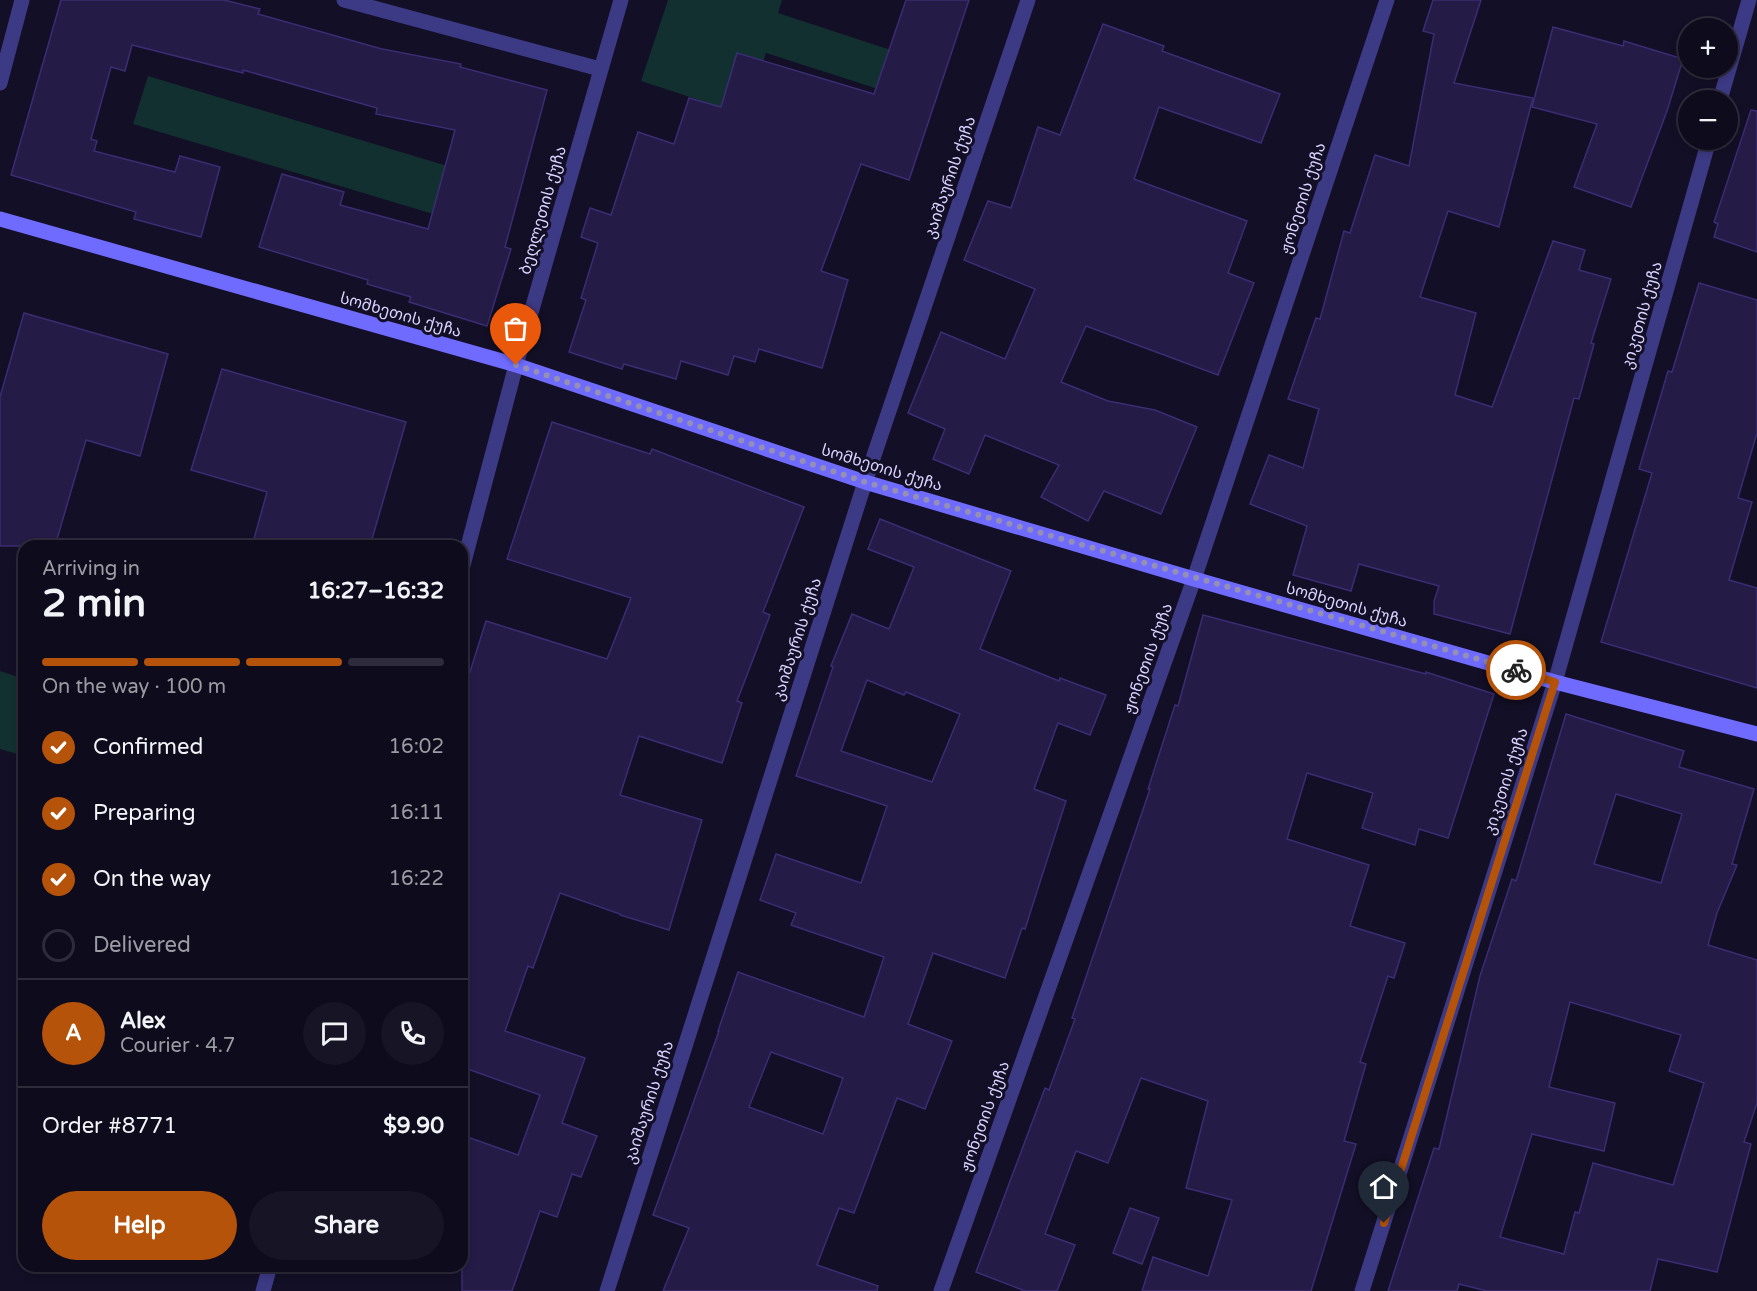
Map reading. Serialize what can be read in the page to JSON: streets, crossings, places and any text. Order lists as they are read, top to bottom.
{
  "streets": {
    "street": [
      "კაიშაურის ქუჩა",
      "ჟონეთის ქუჩა",
      "ბეღლეთის ქუჩა",
      "სომხეთის ქუჩა",
      "კიკეთის ქუჩა"
    ]
  },
  "crossings": [
    ["კაიშაურის ქუჩა", "სომხეთის ქუჩა"],
    ["ჟონეთის ქუჩა", "სომხეთის ქუჩა"],
    ["ბეღლეთის ქუჩა", "სომხეთის ქუჩა"],
    ["სომხეთის ქუჩა", "კიკეთის ქუჩა"]
  ],
  "page": {
    "map_buttons": ["+", "−"],
    "heading": ["2 min", "Arriving in", "16:27–16:32"],
    "panel": [
      "Alex",
      "Courier · 4.7",
      "Order #8771",
      "$9.90"
    ],
    "bar": "On the way · 100 m",
    "list": [
      ["Confirmed", "16:02"],
      ["Preparing", "16:11"],
      ["On the way", "16:22"],
      "Delivered"
    ],
    "round": "A",
    "buttons": ["Help", "Share"]
  }
}
